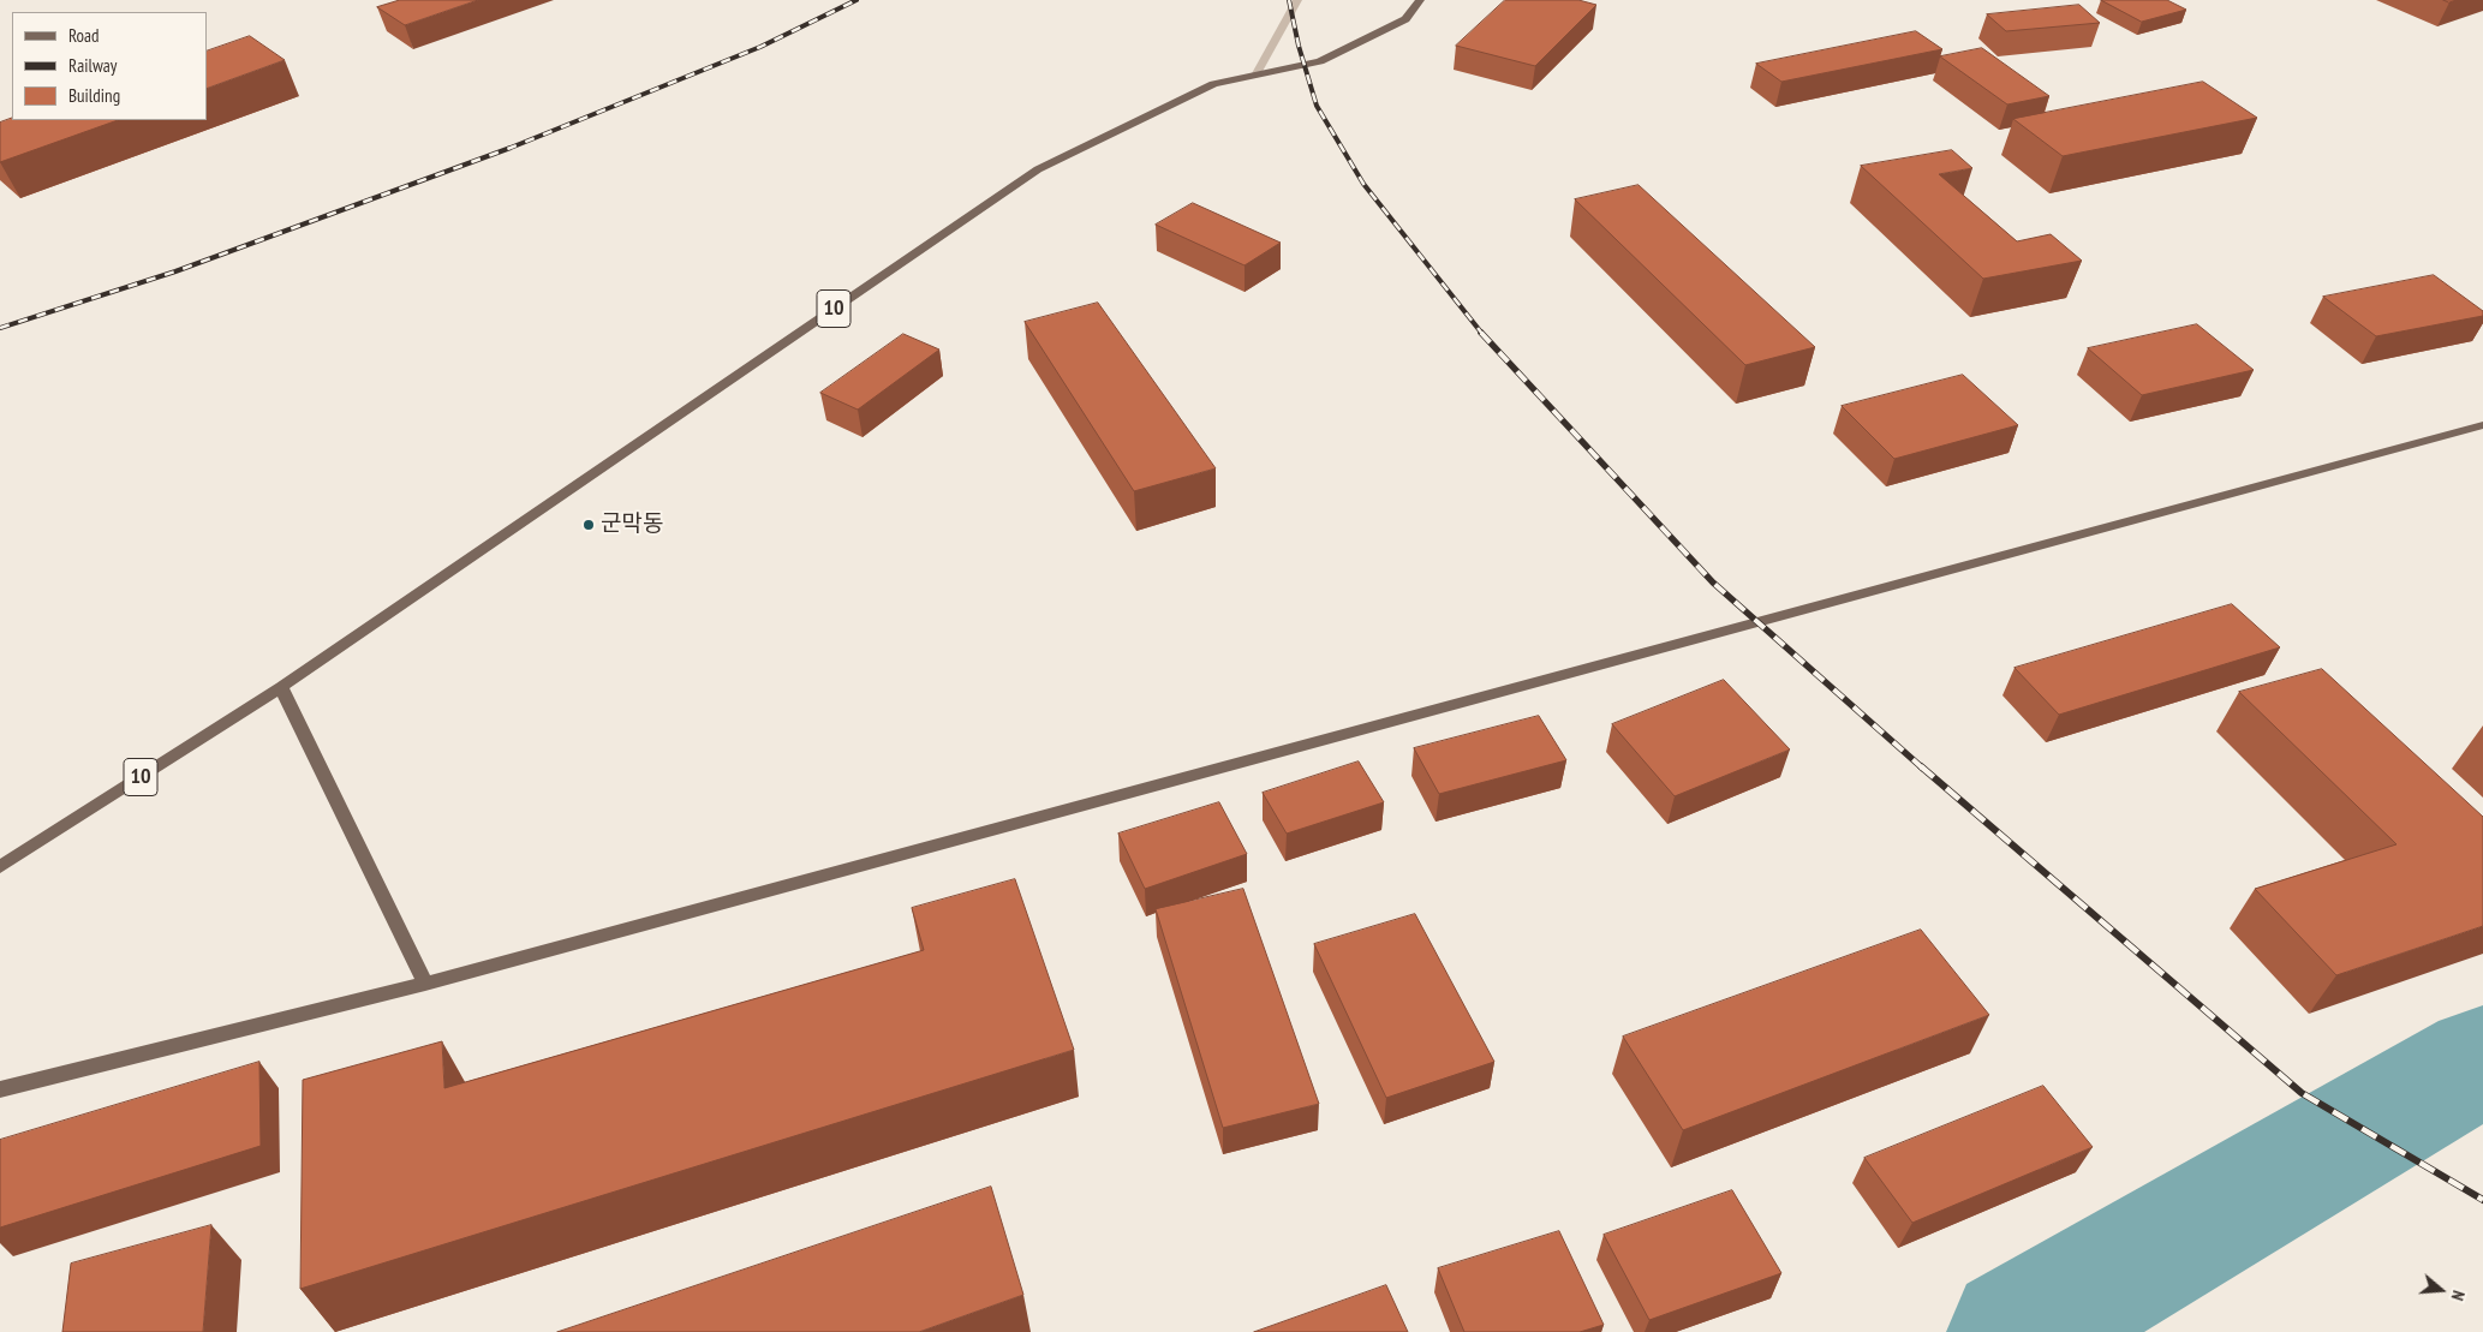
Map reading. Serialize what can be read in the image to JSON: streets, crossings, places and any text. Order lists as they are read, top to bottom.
{
  "streets": {
    "main road": ["10"]
  },
  "places": ["군막동"],
  "legend": ["Road", "Railway", "Building"],
  "north": "right"
}
